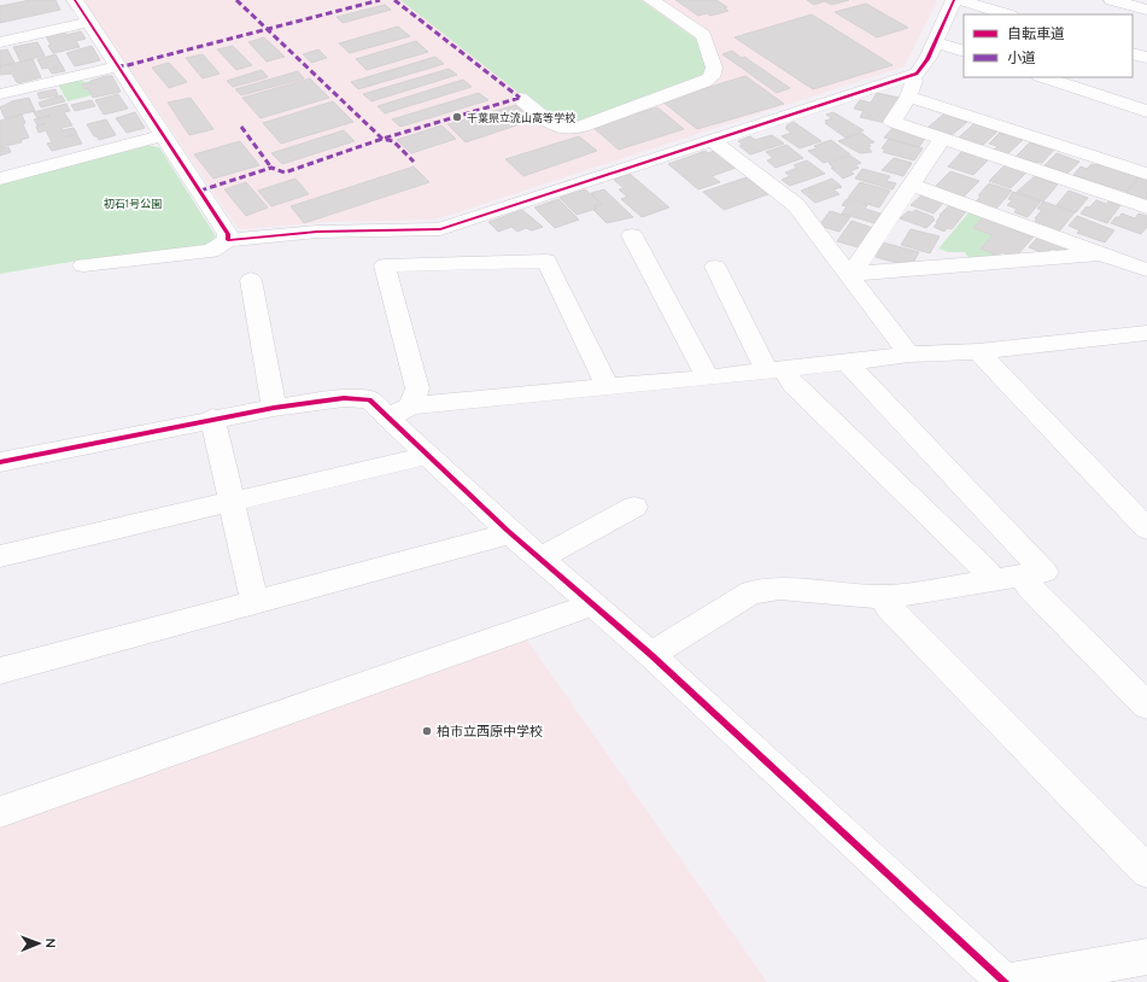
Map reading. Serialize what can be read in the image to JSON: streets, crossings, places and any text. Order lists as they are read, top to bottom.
{
  "parks": ["初石1号公園"],
  "places": ["千葉県立流山高等学校", "柏市立西原中学校"],
  "legend": ["自転車道", "小道"],
  "north": "right"
}
